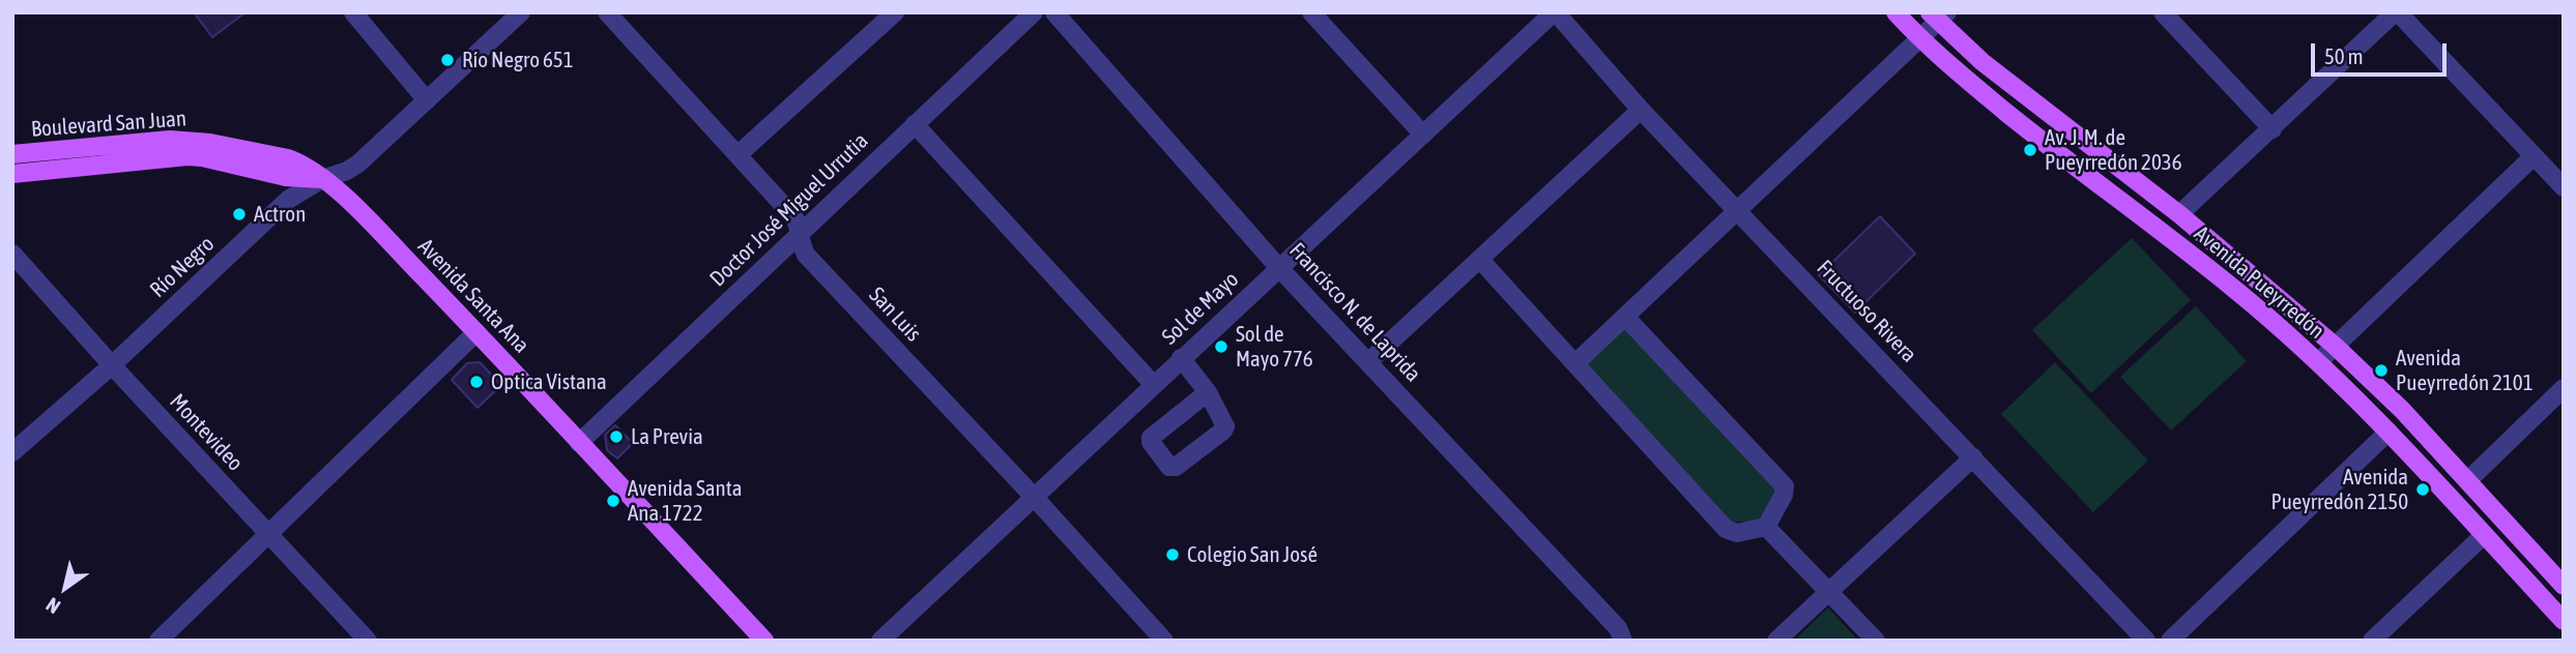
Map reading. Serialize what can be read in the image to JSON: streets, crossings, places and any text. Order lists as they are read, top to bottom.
{
  "streets": {
    "main road": ["Boulevard San Juan", "Avenida Pueyrredón", "Avenida Santa Ana"],
    "street": [
      "Doctor José Miguel Urrutia",
      "Río Negro",
      "Sol de Mayo",
      "Fructuoso Rivera",
      "Francisco N. de Laprida",
      "San Luis",
      "Montevideo"
    ]
  },
  "crossings": [
    ["Boulevard San Juan", "Río Negro"],
    ["Boulevard San Juan", "Avenida Santa Ana"],
    ["Doctor José Miguel Urrutia", "Avenida Santa Ana"],
    ["Doctor José Miguel Urrutia", "San Luis"],
    ["Río Negro", "Avenida Santa Ana"],
    ["Río Negro", "Montevideo"],
    ["Sol de Mayo", "Fructuoso Rivera"],
    ["Sol de Mayo", "Francisco N. de Laprida"],
    ["Sol de Mayo", "San Luis"]
  ],
  "places": [
    "Río Negro 651",
    "Av. J. M. de Pueyrredón 2036",
    "Actron",
    "Sol de Mayo 776",
    "Avenida Pueyrredón 2101",
    "Optica Vistana",
    "La Previa",
    "Avenida Pueyrredón 2150",
    "Avenida Santa Ana 1722",
    "Colegio San José"
  ],
  "scale_bar": "50 m",
  "north": "bottom left"
}
